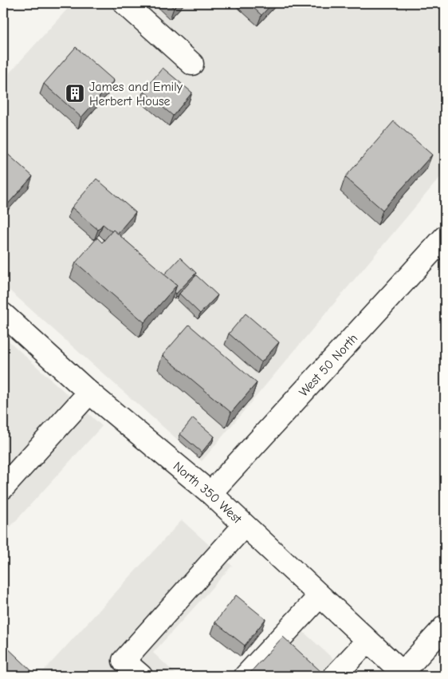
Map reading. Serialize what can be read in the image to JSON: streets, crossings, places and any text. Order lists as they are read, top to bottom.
{
  "streets": {
    "street": ["West 50 North", "North 350 West"]
  },
  "crossings": [
    ["West 50 North", "North 350 West"]
  ],
  "places": {
    "building": ["James and Emily Herbert House"]
  }
}
